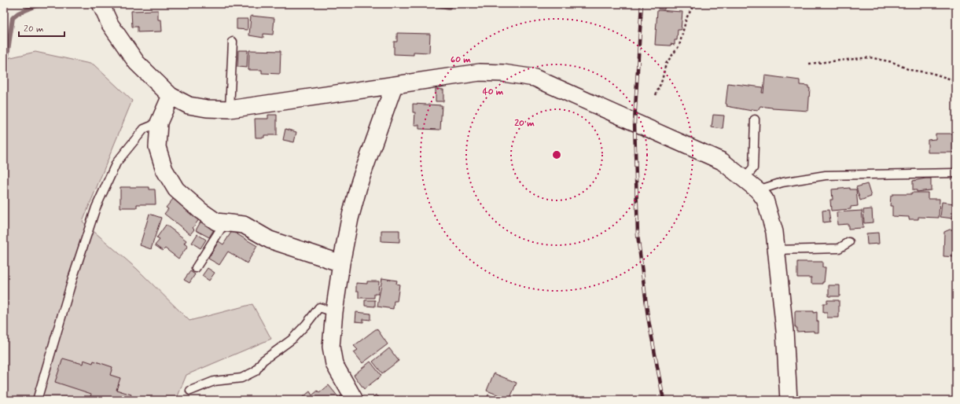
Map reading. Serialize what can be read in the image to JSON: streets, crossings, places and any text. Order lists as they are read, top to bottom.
{
  "scale_bar": "20 m",
  "rings": ["60 m", "40 m", "20 m"]
}
